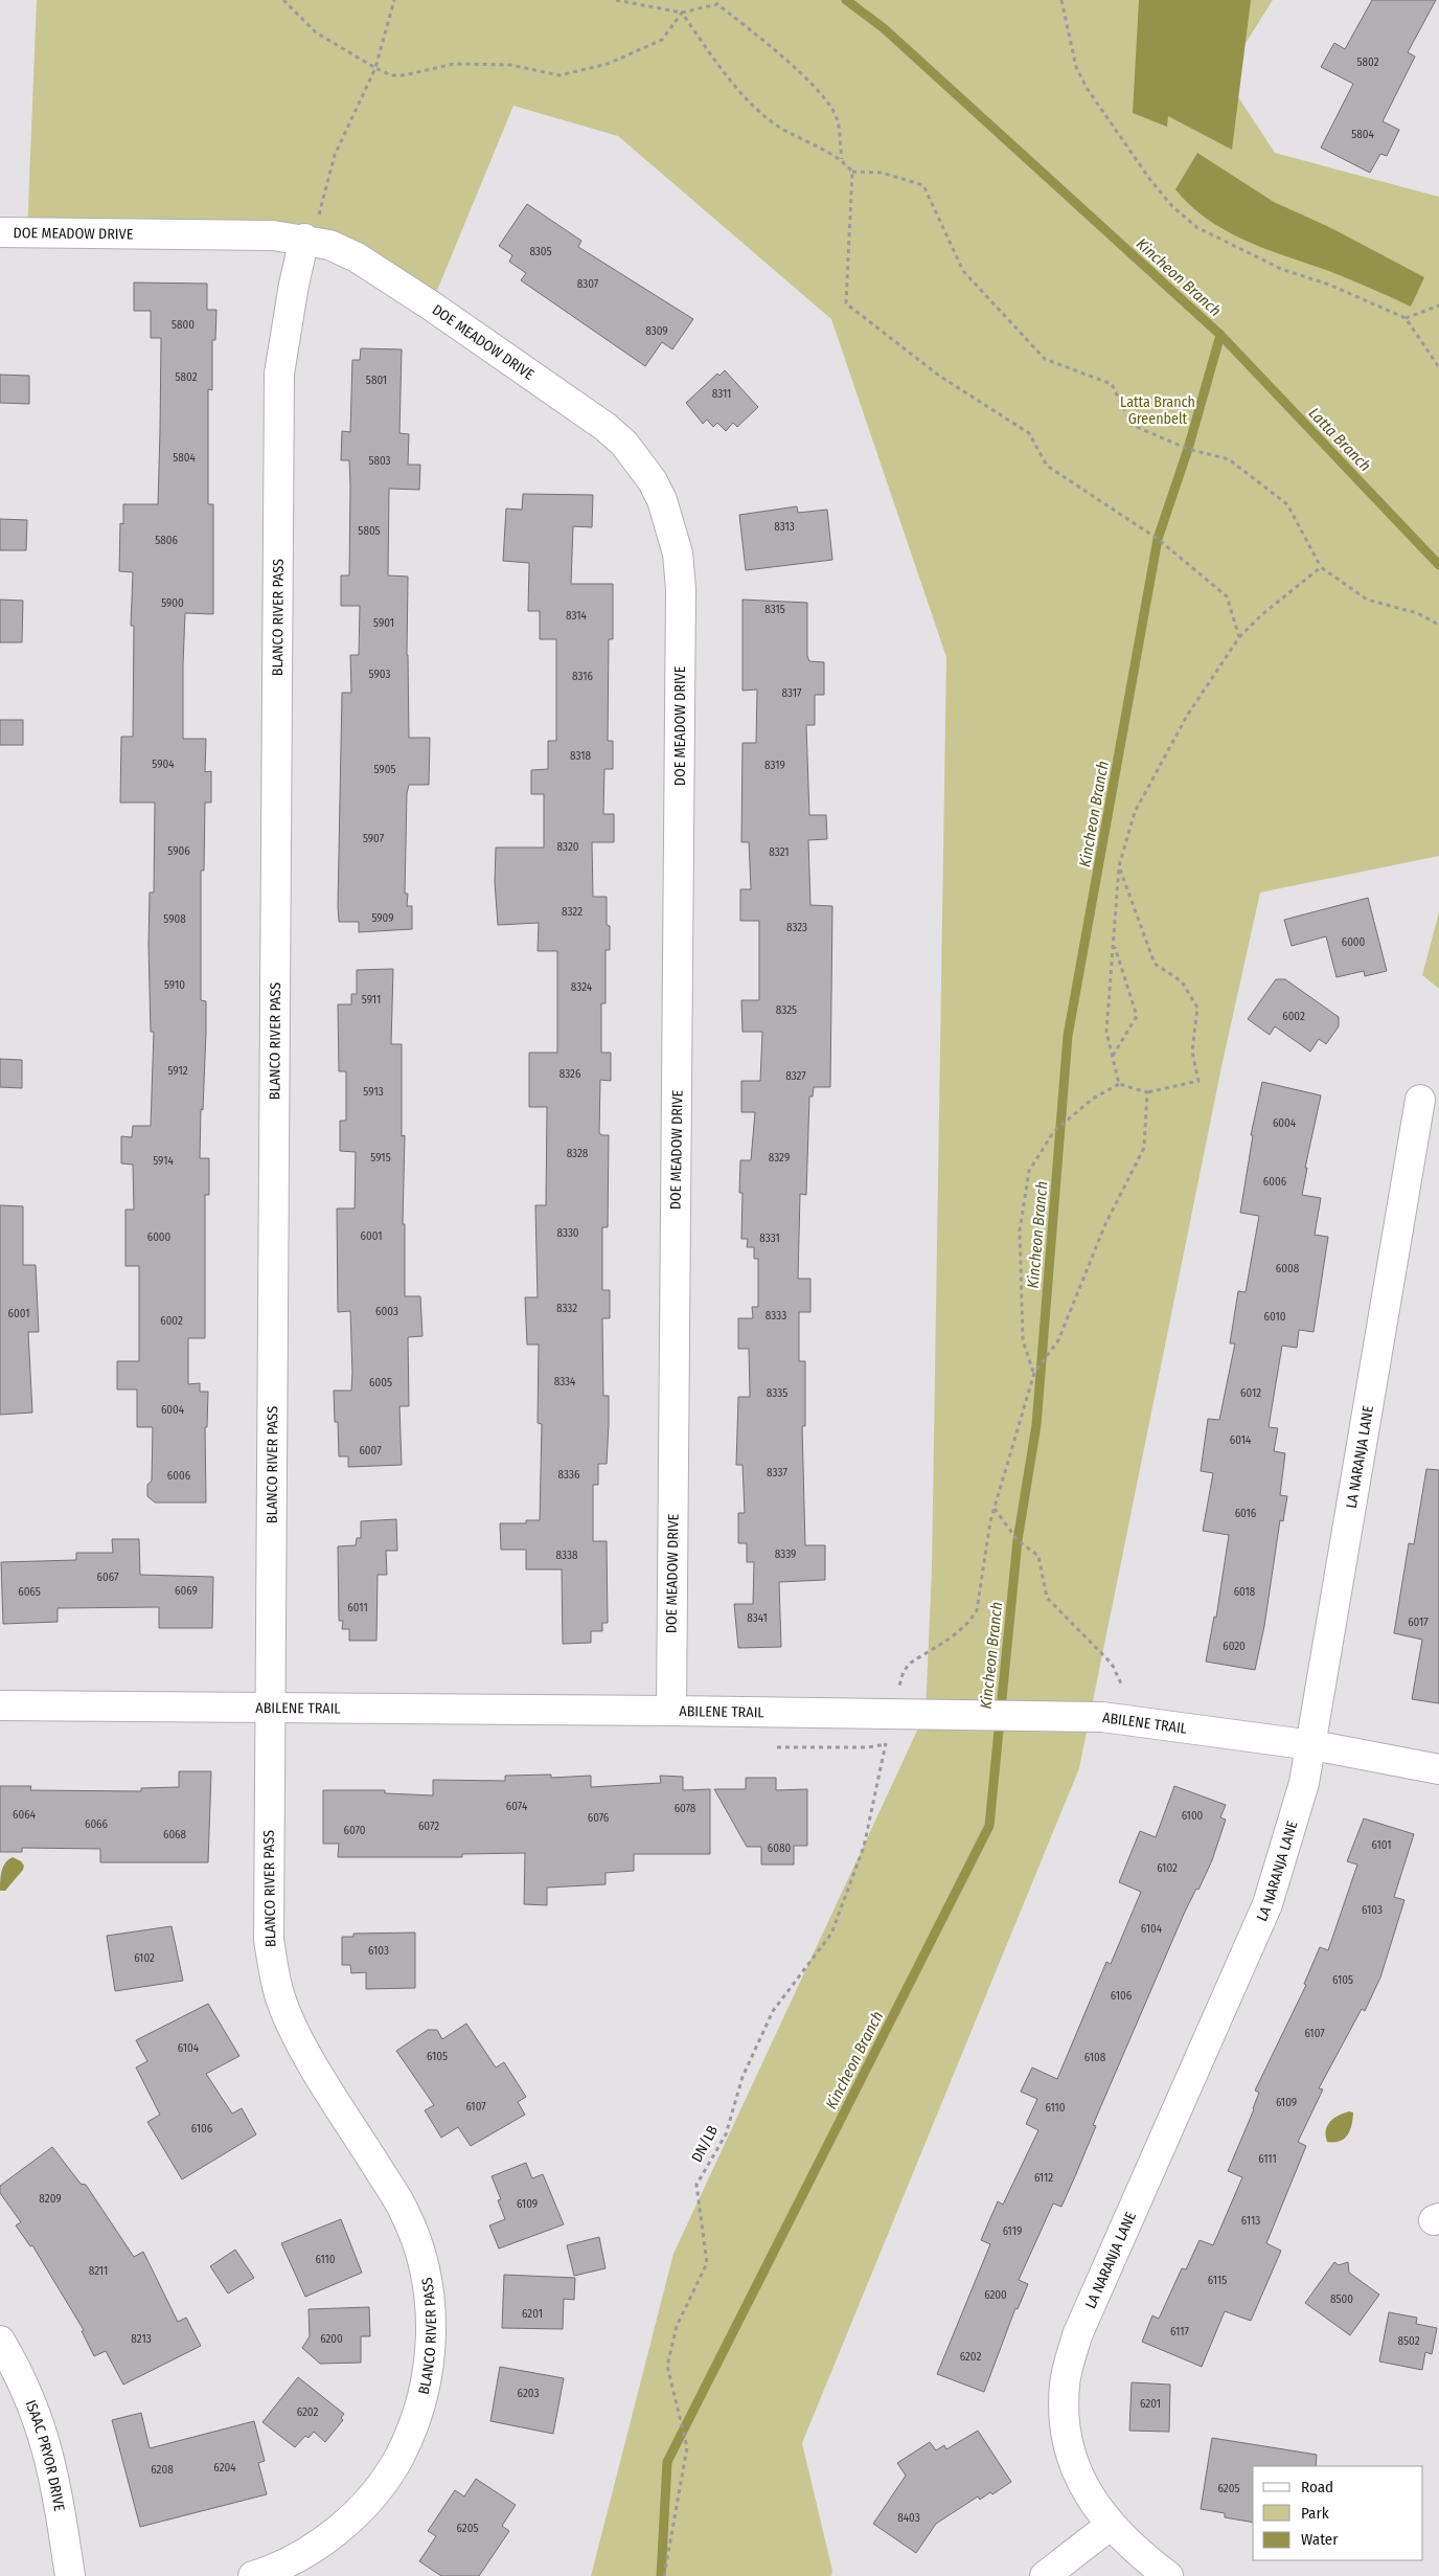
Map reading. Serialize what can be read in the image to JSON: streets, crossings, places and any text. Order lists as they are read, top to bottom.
{
  "streets": {
    "street": [
      "DOE MEADOW DRIVE",
      "BLANCO RIVER PASS",
      "LA NARANJA LANE",
      "ABILENE TRAIL",
      "ISAAC PRYOR DRIVE"
    ],
    "path": ["DN/LB"]
  },
  "crossings": [
    ["DOE MEADOW DRIVE", "BLANCO RIVER PASS"],
    ["DOE MEADOW DRIVE", "ABILENE TRAIL"],
    ["BLANCO RIVER PASS", "ABILENE TRAIL"],
    ["LA NARANJA LANE", "ABILENE TRAIL"]
  ],
  "water": ["Kincheon Branch", "Latta Branch"],
  "parks": ["Latta Branch Greenbelt"],
  "house_numbers": [
    "5802",
    "5804",
    "8305",
    "8307",
    "5800",
    "8309",
    "5802",
    "5801",
    "8311",
    "5804",
    "5803",
    "8313",
    "5805",
    "5806",
    "5900",
    "8315",
    "8314",
    "5901",
    "5903",
    "8316",
    "8317",
    "8318",
    "5904",
    "8319",
    "5905",
    "5907",
    "8320",
    "5906",
    "8321",
    "8322",
    "5909",
    "5908",
    "8323",
    "6000",
    "5910",
    "8324",
    "5911",
    "8325",
    "6002",
    "5912",
    "8326",
    "8327",
    "5913",
    "6004",
    "8328",
    "5915",
    "8329",
    "5914",
    "6006",
    "8330",
    "6001",
    "6000",
    "8331",
    "6008",
    "8332",
    "6003",
    "6001",
    "8333",
    "6010",
    "6002",
    "8334",
    "6005",
    "8335",
    "6012",
    "6004",
    "6014",
    "6007",
    "8337",
    "8336",
    "6006",
    "6016",
    "8339",
    "8338",
    "6067",
    "6069",
    "6065",
    "6018",
    "6011",
    "8341",
    "6017",
    "6020",
    "6074",
    "6078",
    "6064",
    "6100",
    "6076",
    "6066",
    "6072",
    "6070",
    "6068",
    "6101",
    "6080",
    "6102",
    "6103",
    "6104",
    "6103",
    "6102",
    "6105",
    "6106",
    "6107",
    "6104",
    "6105",
    "6108",
    "6109",
    "6107",
    "6110",
    "6106",
    "6111",
    "6112",
    "8209",
    "6109",
    "6113",
    "6119",
    "6110",
    "8211",
    "6115",
    "6200",
    "8500",
    "6201",
    "6117",
    "8213",
    "6200",
    "8502",
    "6202",
    "6203",
    "6201",
    "6202",
    "6204",
    "6208",
    "6205",
    "8403",
    "6205"
  ],
  "legend": ["Road", "Park", "Water"]
}
